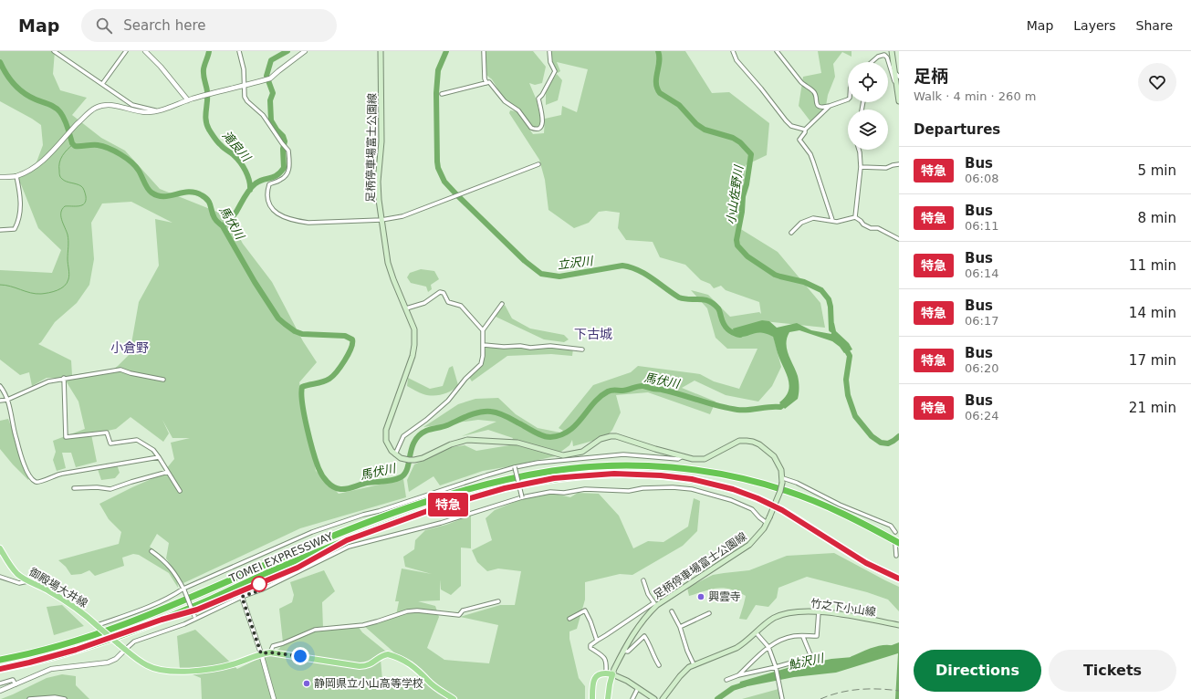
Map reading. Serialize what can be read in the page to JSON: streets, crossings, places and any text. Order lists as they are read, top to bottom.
{
  "streets": {
    "highway": ["TOMEI EXPRESSWAY"],
    "main road": ["足柄停車場富士公園線", "御殿場大井線", "竹之下小山線"]
  },
  "districts": ["下古城", "小倉野"],
  "water": [
    "滝良川",
    "小山佐野川",
    "馬伏川",
    "立沢川",
    "鮎沢川"
  ],
  "places": ["興雲寺", "静岡県立小山高等学校"],
  "lines": ["bus line 特急"],
  "page": {
    "header": "Map",
    "search": "Search here",
    "nav": ["Map", "Layers", "Share"],
    "on_map": "特急",
    "heading": [
      ["足柄", "Walk · 4 min · 260 m"],
      "Departures"
    ],
    "list": [
      {
        "mark": "特急",
        "name": "Bus",
        "note": "06:08",
        "value": "5 min"
      },
      {
        "mark": "特急",
        "name": "Bus",
        "note": "06:11",
        "value": "8 min"
      },
      {
        "mark": "特急",
        "name": "Bus",
        "note": "06:14",
        "value": "11 min"
      },
      {
        "mark": "特急",
        "name": "Bus",
        "note": "06:17",
        "value": "14 min"
      },
      {
        "mark": "特急",
        "name": "Bus",
        "note": "06:20",
        "value": "17 min"
      },
      {
        "mark": "特急",
        "name": "Bus",
        "note": "06:24",
        "value": "21 min"
      }
    ],
    "buttons": ["Directions", "Tickets"]
  }
}
